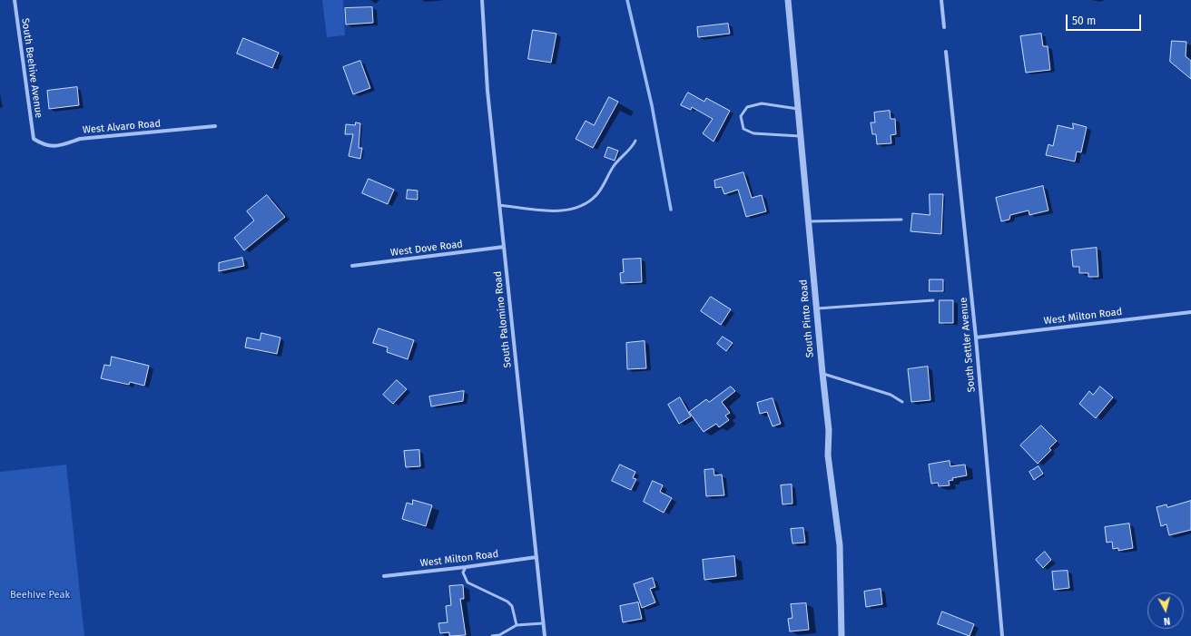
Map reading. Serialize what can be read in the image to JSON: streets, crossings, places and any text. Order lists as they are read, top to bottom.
{
  "streets": {
    "street": [
      "South Beehive Avenue",
      "West Alvaro Road",
      "West Dove Road",
      "West Milton Road",
      "South Pinto Road",
      "South Palomino Road",
      "South Settler Avenue"
    ]
  },
  "crossings": [
    ["South Beehive Avenue", "West Alvaro Road"],
    ["West Dove Road", "South Palomino Road"],
    ["West Milton Road", "South Palomino Road"],
    ["West Milton Road", "South Settler Avenue"]
  ],
  "parks": ["Beehive Peak"],
  "scale_bar": "50 m",
  "north": "bottom"
}
